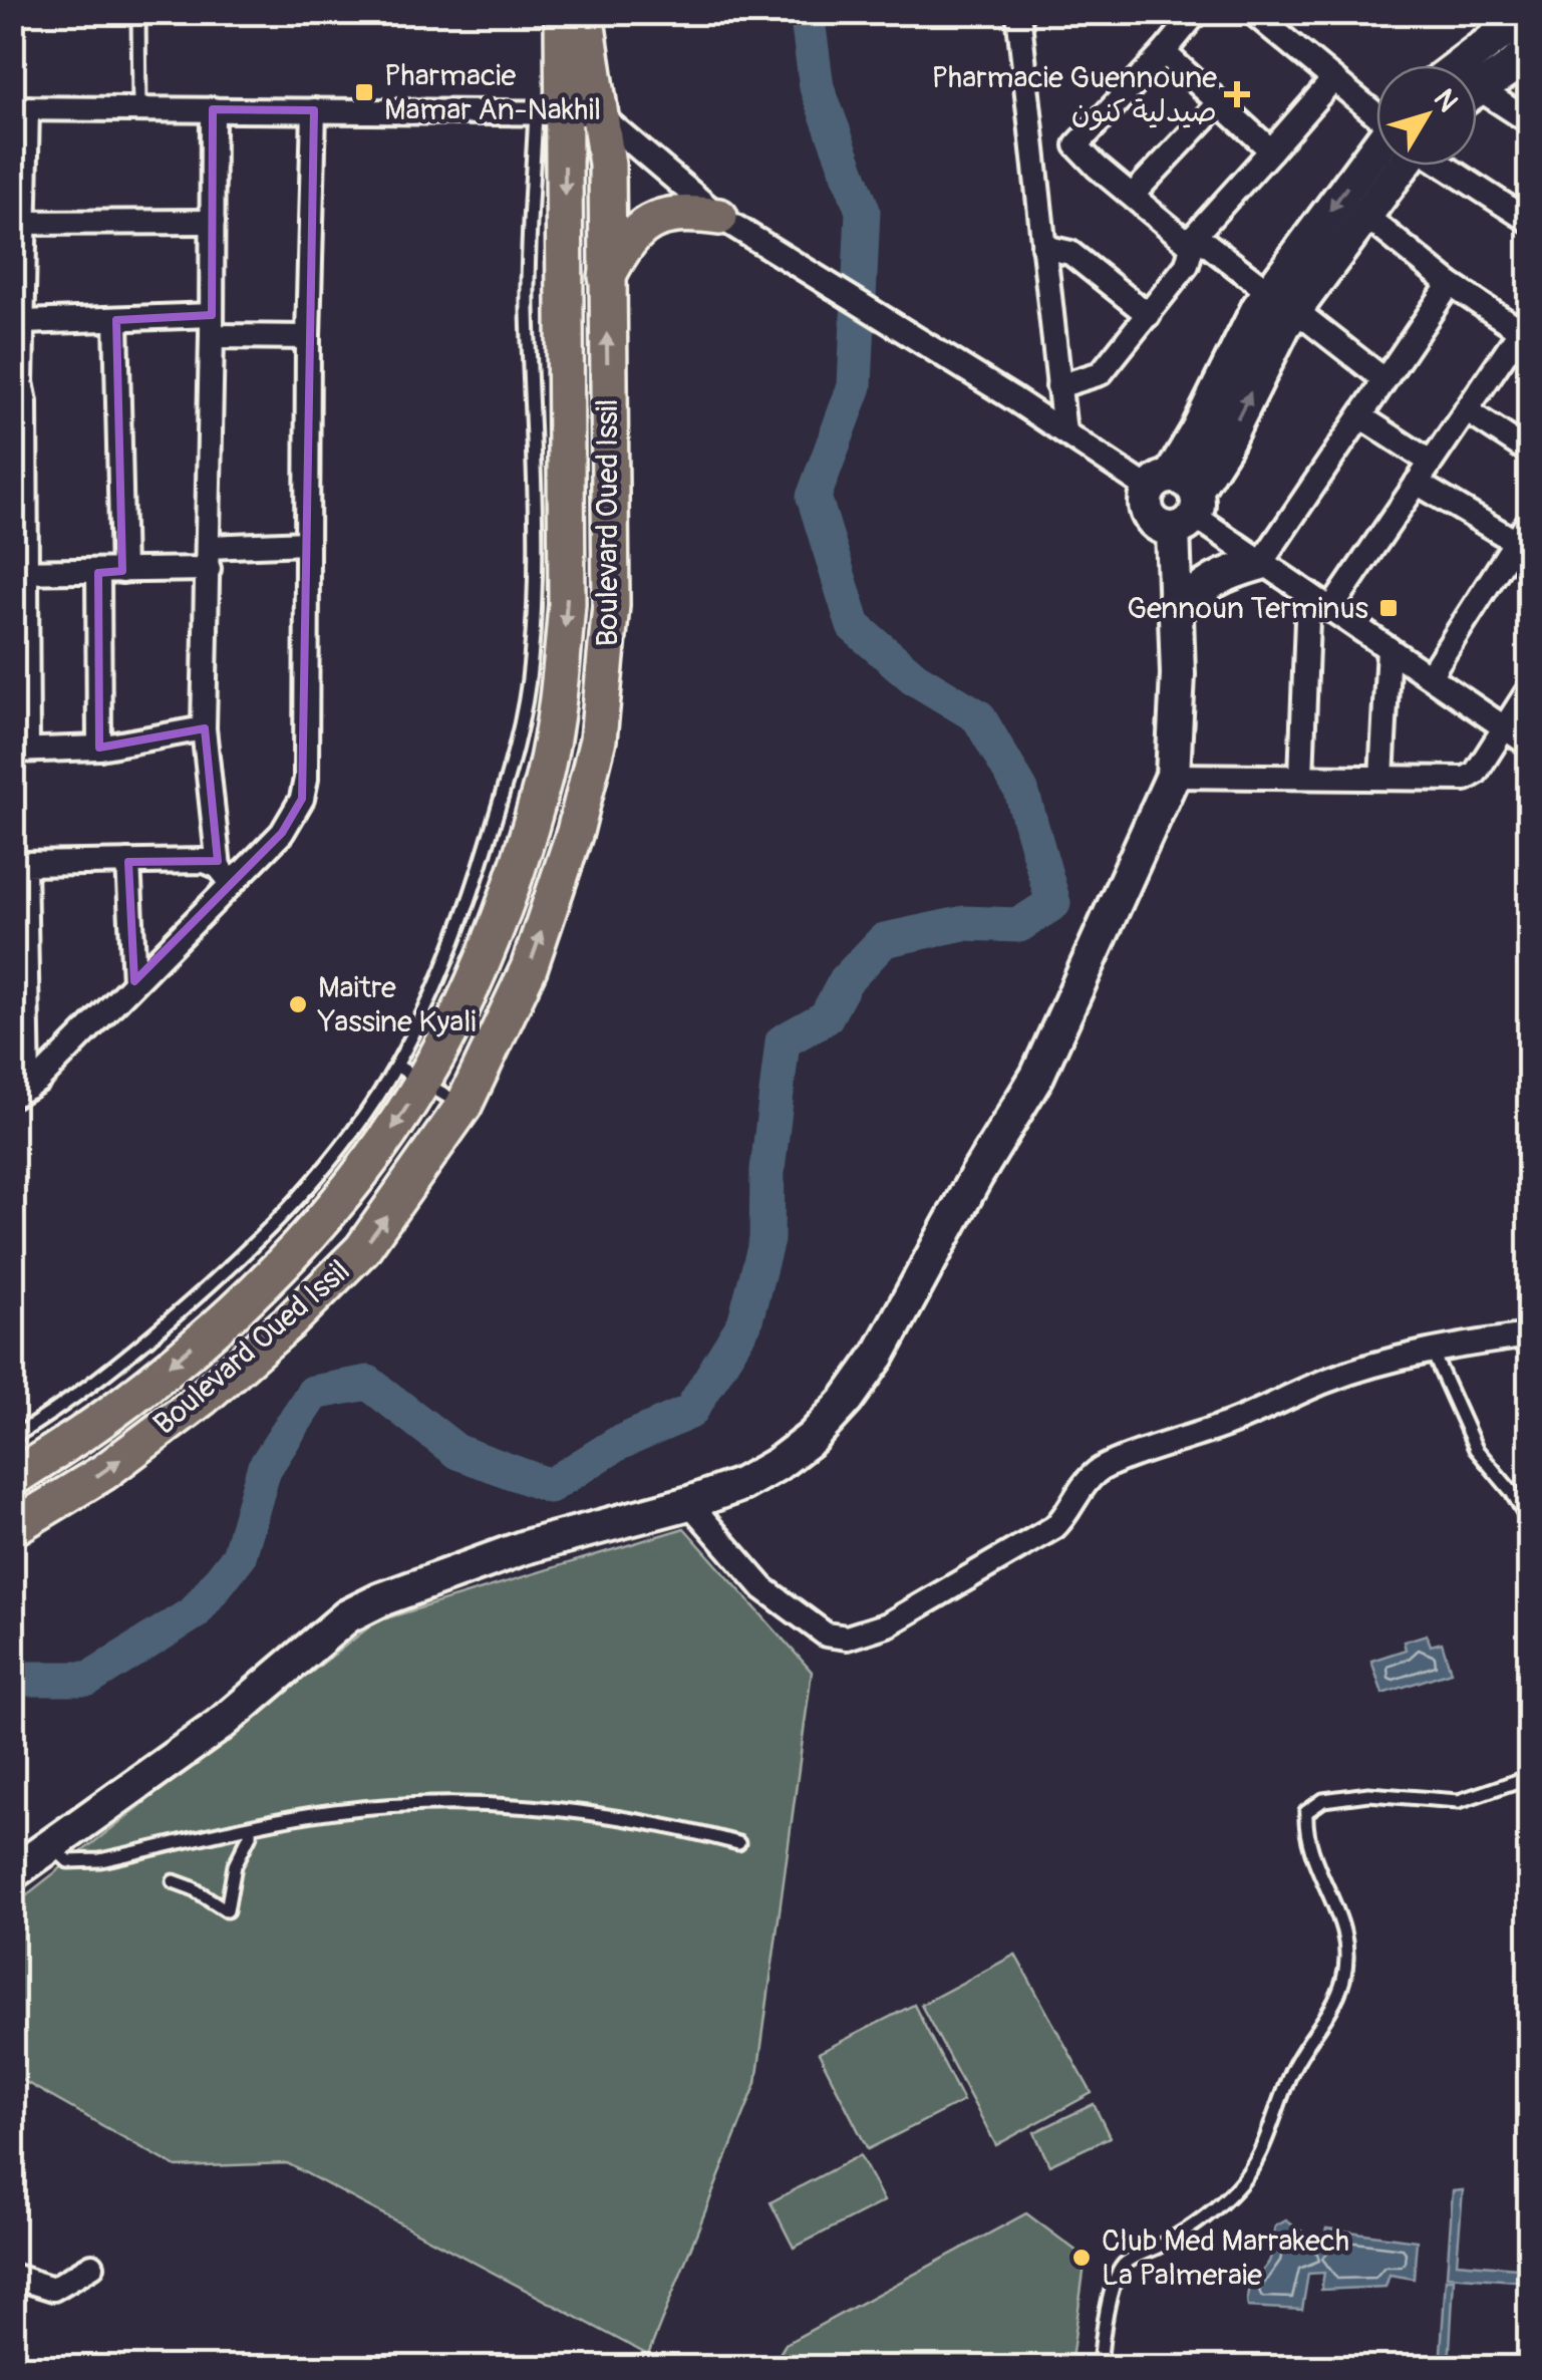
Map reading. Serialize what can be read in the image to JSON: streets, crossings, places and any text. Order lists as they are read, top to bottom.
{
  "streets": {
    "main road": ["Boulevard Oued Issil"]
  },
  "places": {
    "transit": ["Pharmacie Mamar An-Nakhil", "Gennoun Terminus"],
    "health": ["Pharmacie Guennoune صيدلية كنون"],
    "other": ["Maitre Yassine Kyali", "Club Med Marrakech La Palmeraie"]
  },
  "north": "top right"
}
